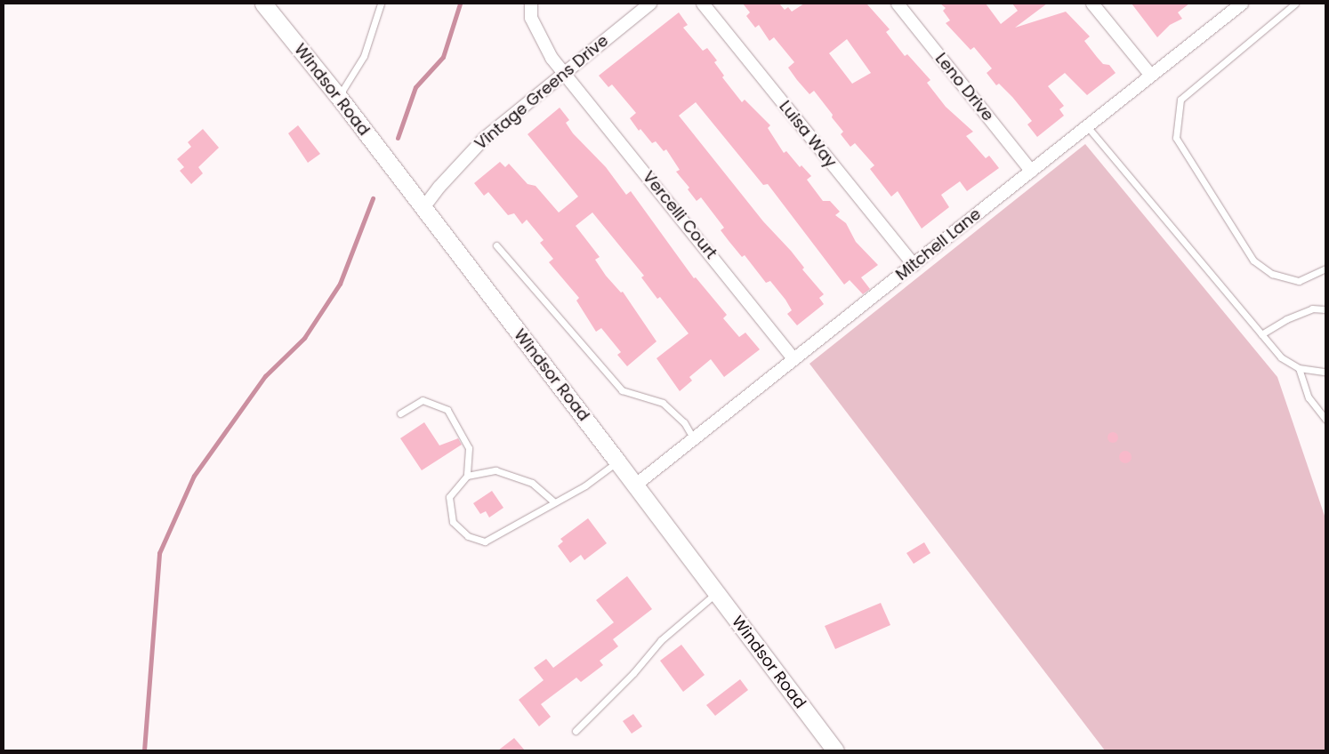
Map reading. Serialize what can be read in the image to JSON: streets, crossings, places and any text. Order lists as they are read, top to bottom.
{
  "streets": {
    "main road": ["Windsor Road"],
    "street": [
      "Leno Drive",
      "Vintage Greens Drive",
      "Luisa Way",
      "Vercelli Court",
      "Mitchell Lane"
    ]
  },
  "crossings": [
    ["Leno Drive", "Mitchell Lane"],
    ["Windsor Road", "Vintage Greens Drive"],
    ["Windsor Road", "Mitchell Lane"],
    ["Vintage Greens Drive", "Vercelli Court"],
    ["Luisa Way", "Mitchell Lane"],
    ["Vercelli Court", "Mitchell Lane"]
  ]
}
